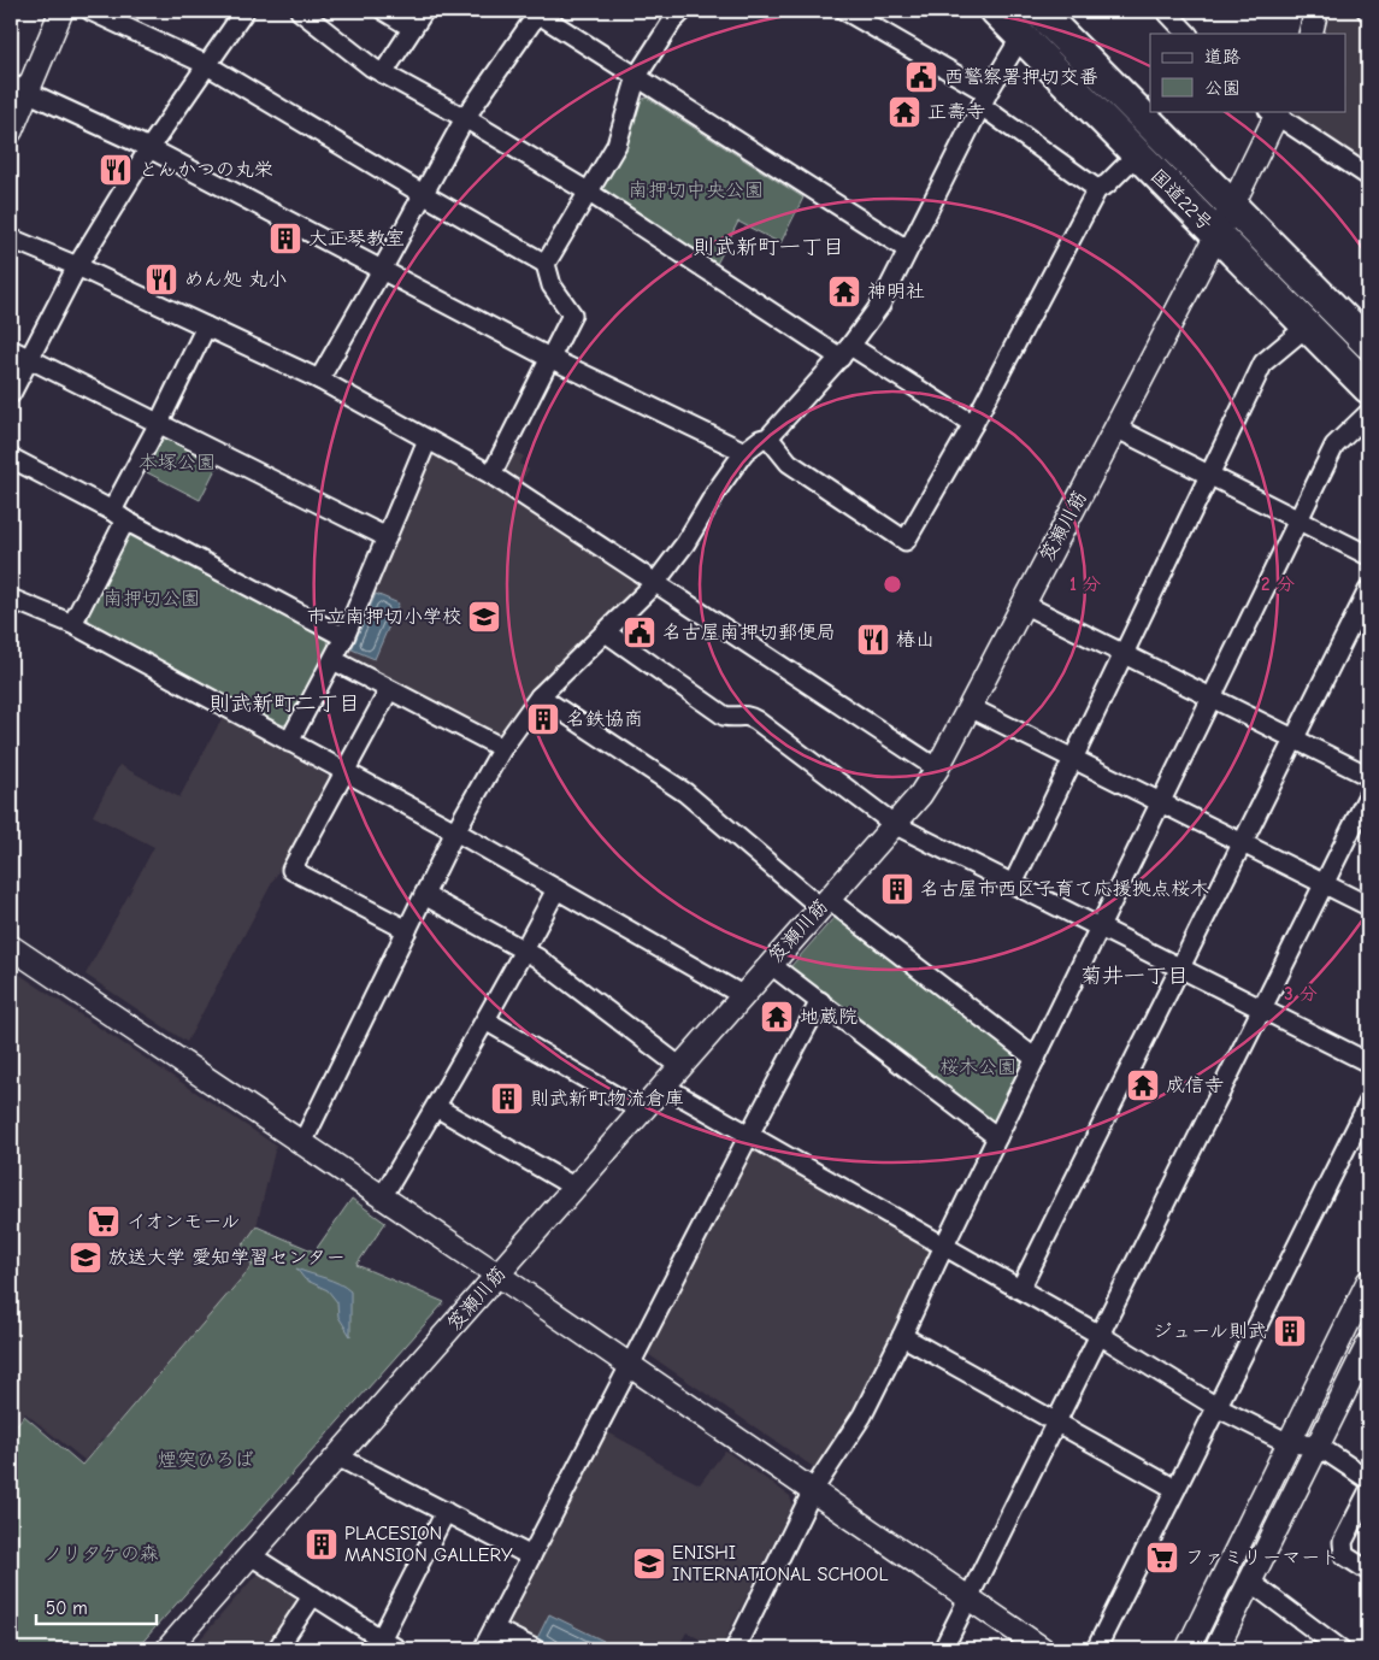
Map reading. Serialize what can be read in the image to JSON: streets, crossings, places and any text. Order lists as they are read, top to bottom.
{
  "streets": {
    "highway": ["国道22号"],
    "street": ["笈瀬川筋"]
  },
  "crossings": [
    ["国道22号", "笈瀬川筋"]
  ],
  "districts": ["則武新町一丁目", "則武新町二丁目", "菊井一丁目"],
  "parks": [
    "南押切中央公園",
    "本塚公園",
    "南押切公園",
    "桜木公園",
    "煙突ひろば",
    "ノリタケの森"
  ],
  "places": {
    "public building": ["西警察署押切交番", "名古屋南押切郵便局"],
    "temple": [
      "正壽寺",
      "神明社",
      "地蔵院",
      "成信寺"
    ],
    "restaurant": ["とんかつの丸栄", "めん処 丸小", "椿山"],
    "building": [
      "大正琴教室",
      "名鉄協商",
      "名古屋市西区子育て応援拠点桜木",
      "則武新町物流倉庫",
      "ジュール則武",
      "PLACESION MANSION GALLERY"
    ],
    "school or university": ["市立南押切小学校", "放送大学 愛知学習センター", "ENISHI INTERNATIONAL SCHOOL"],
    "supermarket": ["イオンモール", "ファミリーマート"]
  },
  "legend": ["道路", "公園"],
  "scale_bar": "50 m",
  "rings": ["1 分", "2 分", "3 分"]
}
